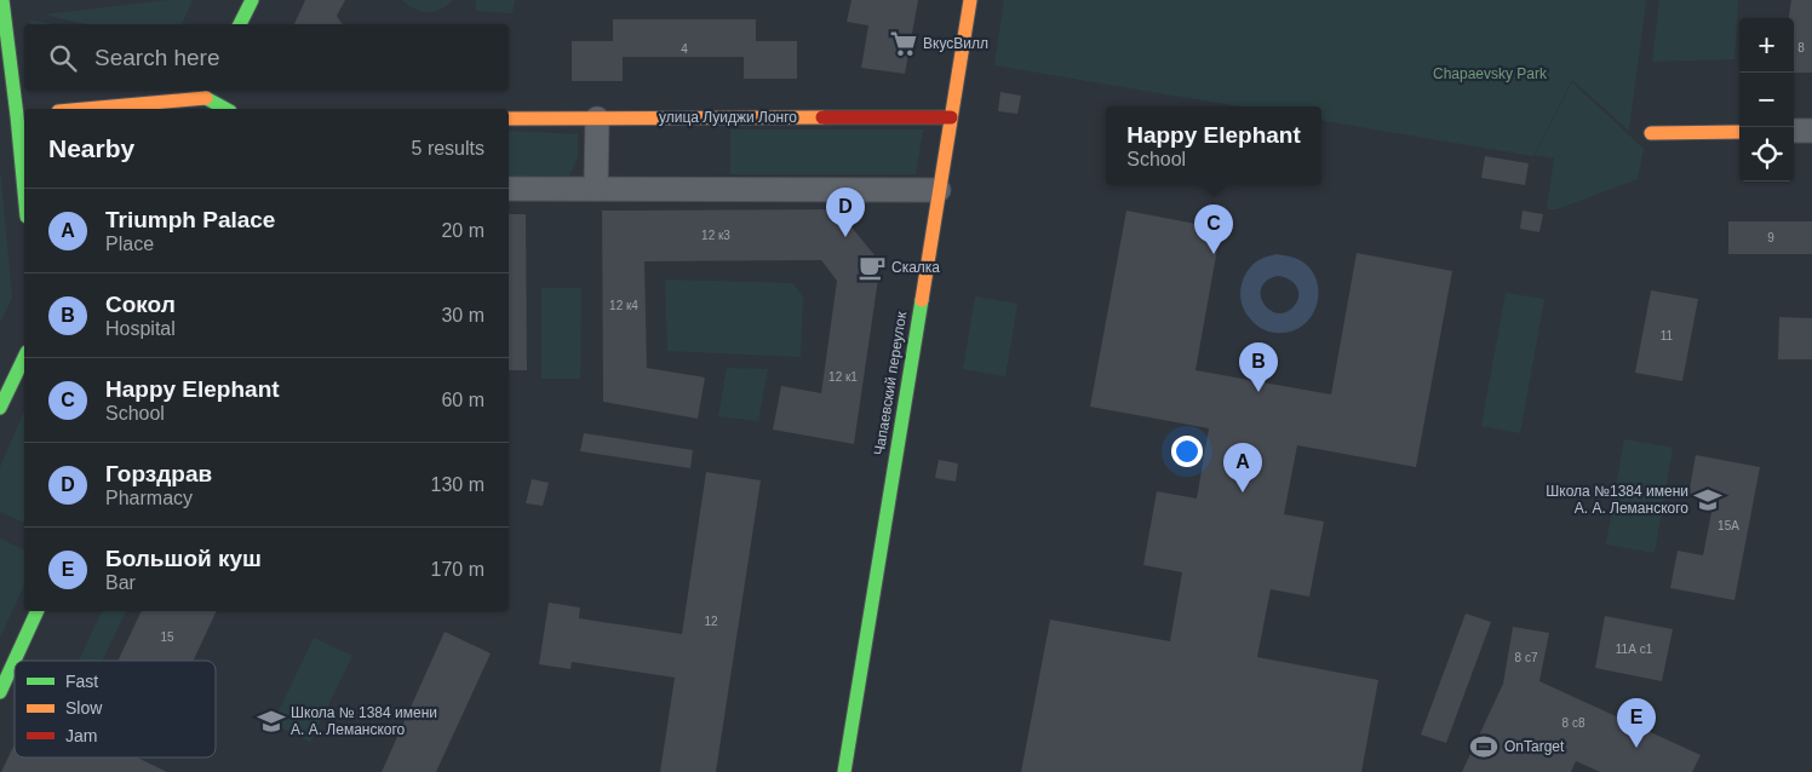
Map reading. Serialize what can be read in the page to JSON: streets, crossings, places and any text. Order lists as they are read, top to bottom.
{
  "streets": {
    "street": ["улица Луиджи Лонго", "Чапаевский переулок"]
  },
  "crossings": [
    ["улица Луиджи Лонго", "Чапаевский переулок"]
  ],
  "parks": ["Chapaevsky Park"],
  "places": {
    "supermarket": ["ВкусВилл"],
    "cafe": ["Скалка"],
    "school or university": ["Школа №1384 имени А. А. Леманского", "Школа № 1384 имени А. А. Леманского"],
    "sports": ["OnTarget"]
  },
  "house_numbers": [
    "8",
    "4",
    "12 к3",
    "9",
    "12 к4",
    "11",
    "12 к1",
    "15А",
    "12",
    "15",
    "11А с1",
    "8 с7",
    "8 с8"
  ],
  "legend": ["Fast", "Slow", "Jam"],
  "page": {
    "map_buttons": ["+", "−"],
    "search": "Search here",
    "popup": ["Happy Elephant", "School"],
    "heading": ["Nearby", "5 results"],
    "pins": [
      "D",
      "C",
      "B",
      "A",
      "E"
    ],
    "list": [
      {
        "mark": "A",
        "name": "Triumph Palace",
        "note": "Place",
        "value": "20 m"
      },
      {
        "mark": "B",
        "name": "Сокол",
        "note": "Hospital",
        "value": "30 m"
      },
      {
        "mark": "C",
        "name": "Happy Elephant",
        "note": "School",
        "value": "60 m"
      },
      {
        "mark": "D",
        "name": "Горздрав",
        "note": "Pharmacy",
        "value": "130 m"
      },
      {
        "mark": "E",
        "name": "Большой куш",
        "note": "Bar",
        "value": "170 m"
      }
    ]
  }
}
